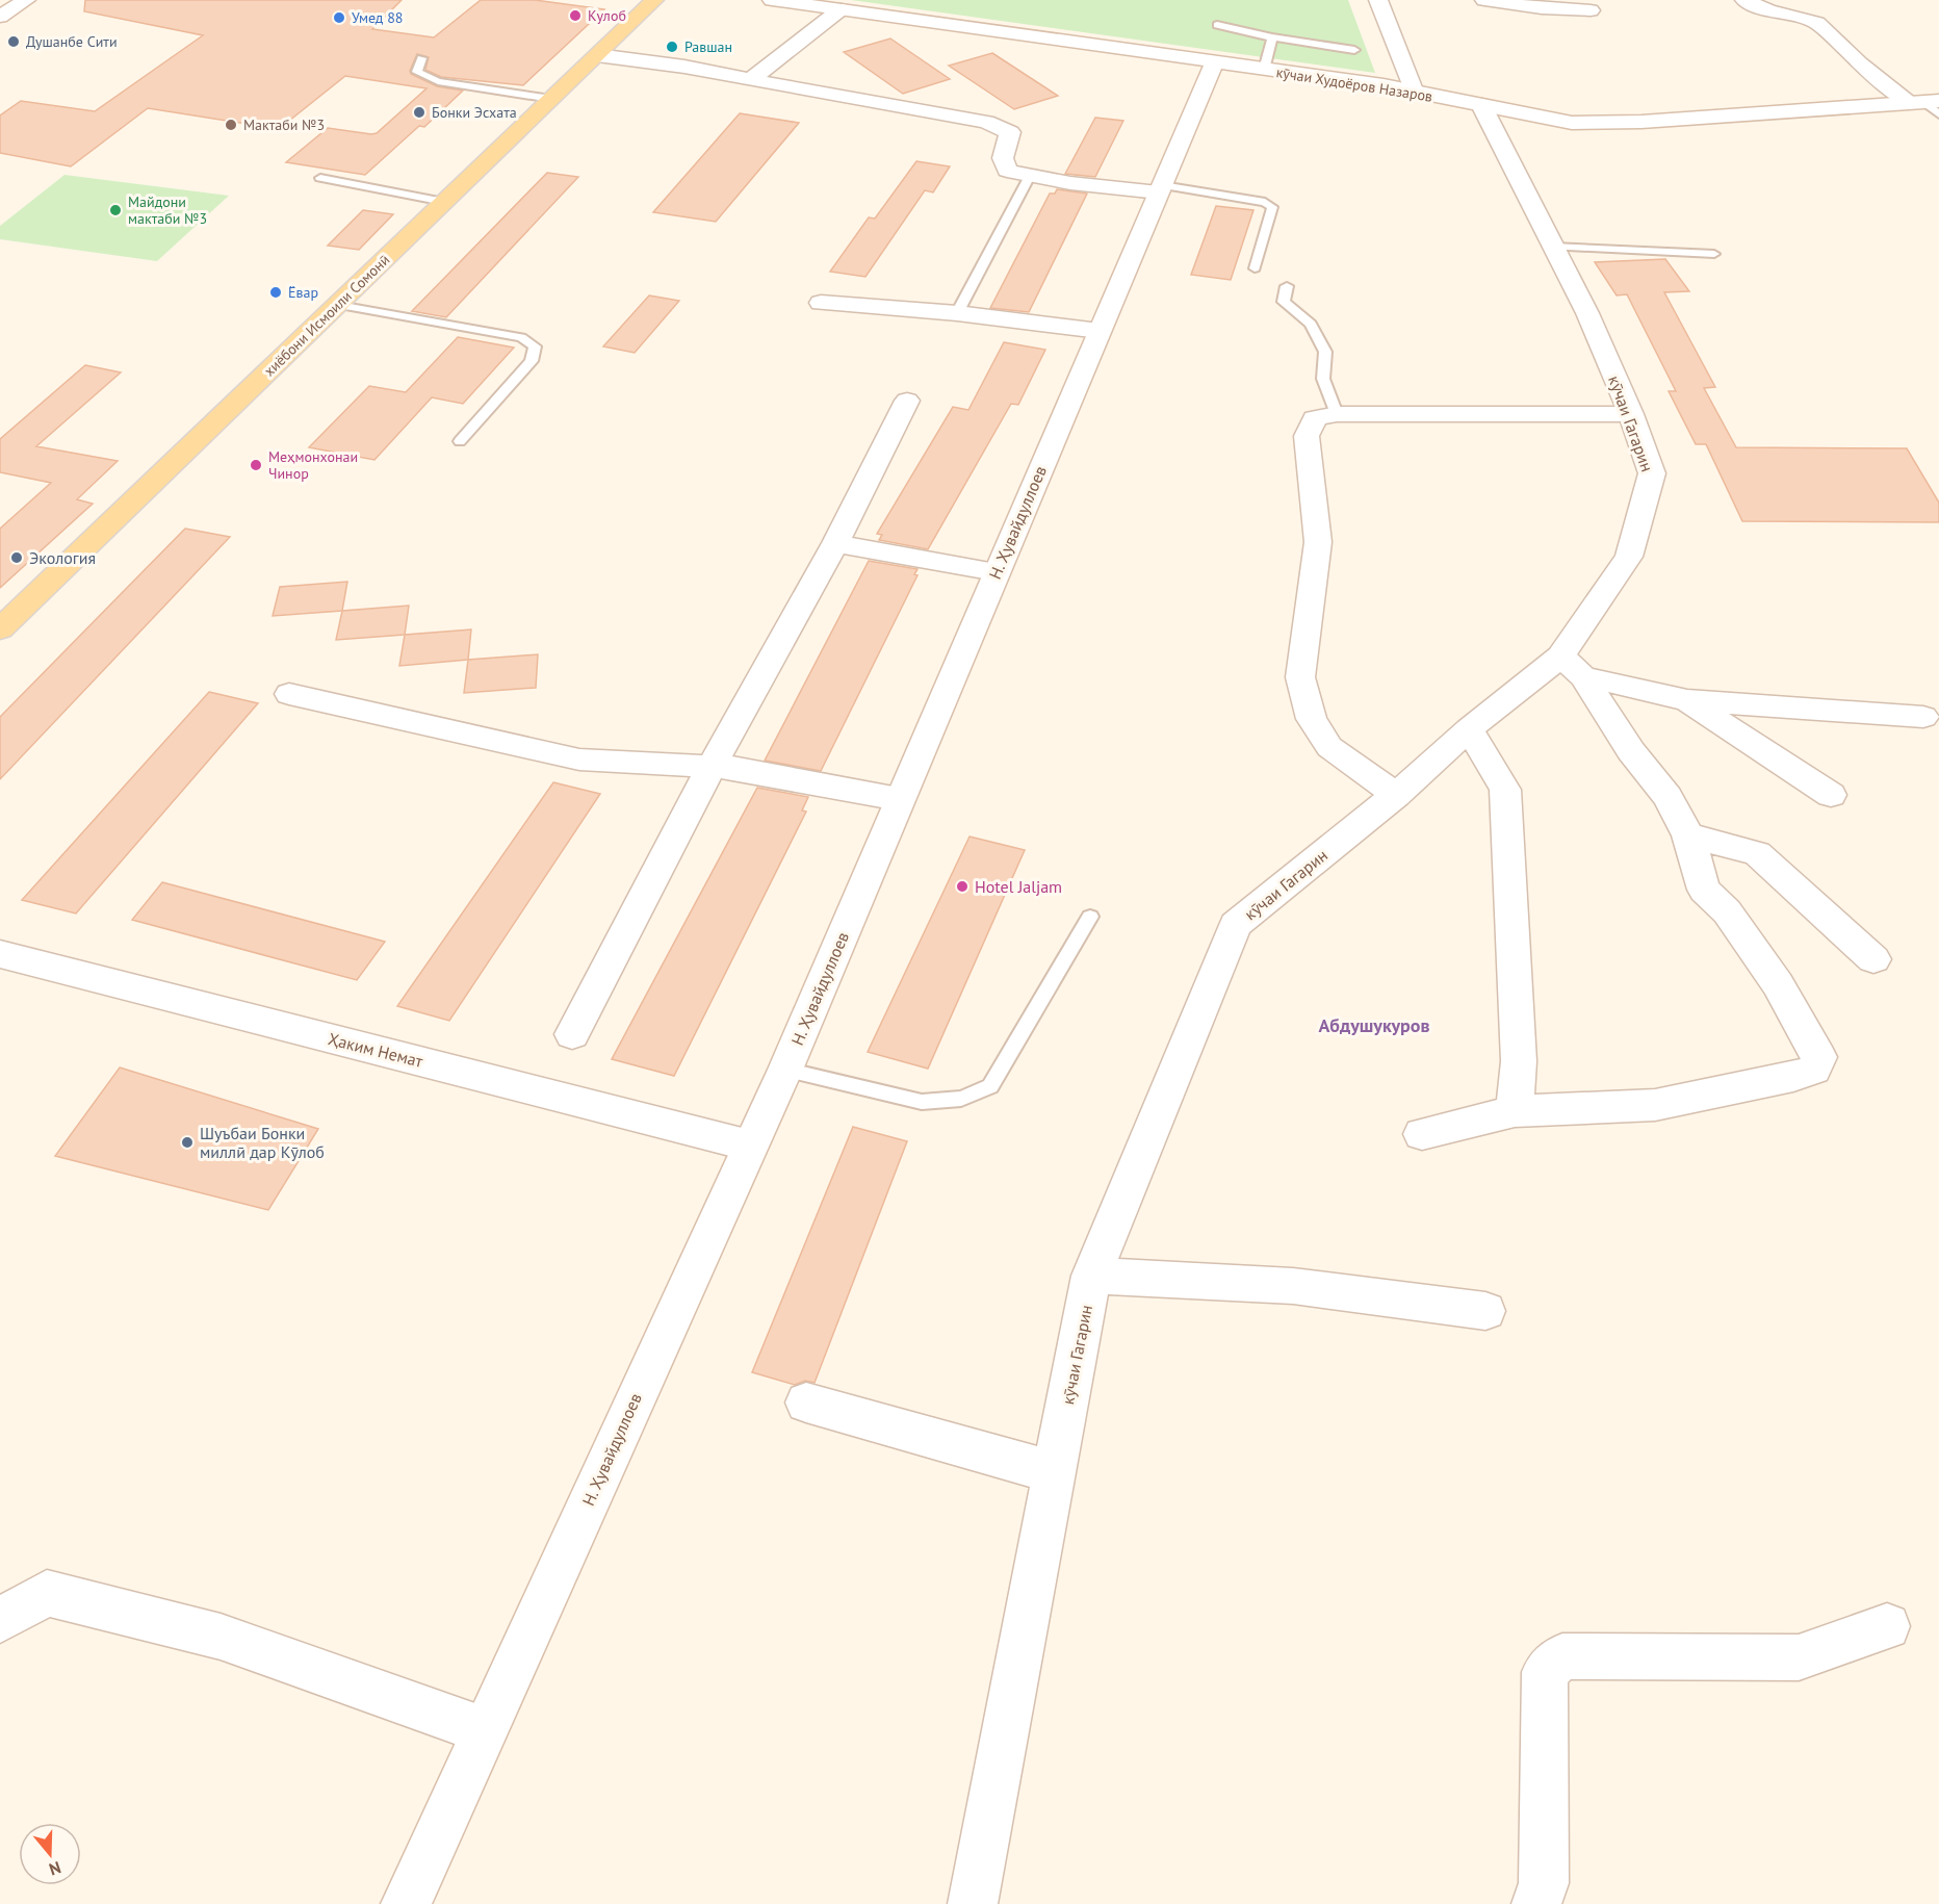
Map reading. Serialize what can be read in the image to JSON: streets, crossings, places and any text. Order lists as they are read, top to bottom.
{
  "streets": {
    "main road": ["хиёбони Исмоили Сомонӣ"],
    "street": [
      "кӯчаи Худоёров Назаров",
      "кӯчаи Гагарин",
      "Н. Ҳувайдуллоев",
      "Ҳаким Немат"
    ]
  },
  "crossings": [
    ["кӯчаи Худоёров Назаров", "кӯчаи Гагарин"],
    ["кӯчаи Худоёров Назаров", "Н. Ҳувайдуллоев"],
    ["Н. Ҳувайдуллоев", "Ҳаким Немат"]
  ],
  "districts": ["Абдушукуров"],
  "places": [
    "Кулоб",
    "Умед 88",
    "Душанбе Сити",
    "Равшан",
    "Бонки Эсхата",
    "Мактаби №3",
    "Майдони мактаби №3",
    "Ёвар",
    "Меҳмонхонаи Чинор",
    "Экология",
    "Hotel Jaljam",
    "Шуъбаи Бонки миллӣ дар Кӯлоб"
  ],
  "north": "bottom"
}
